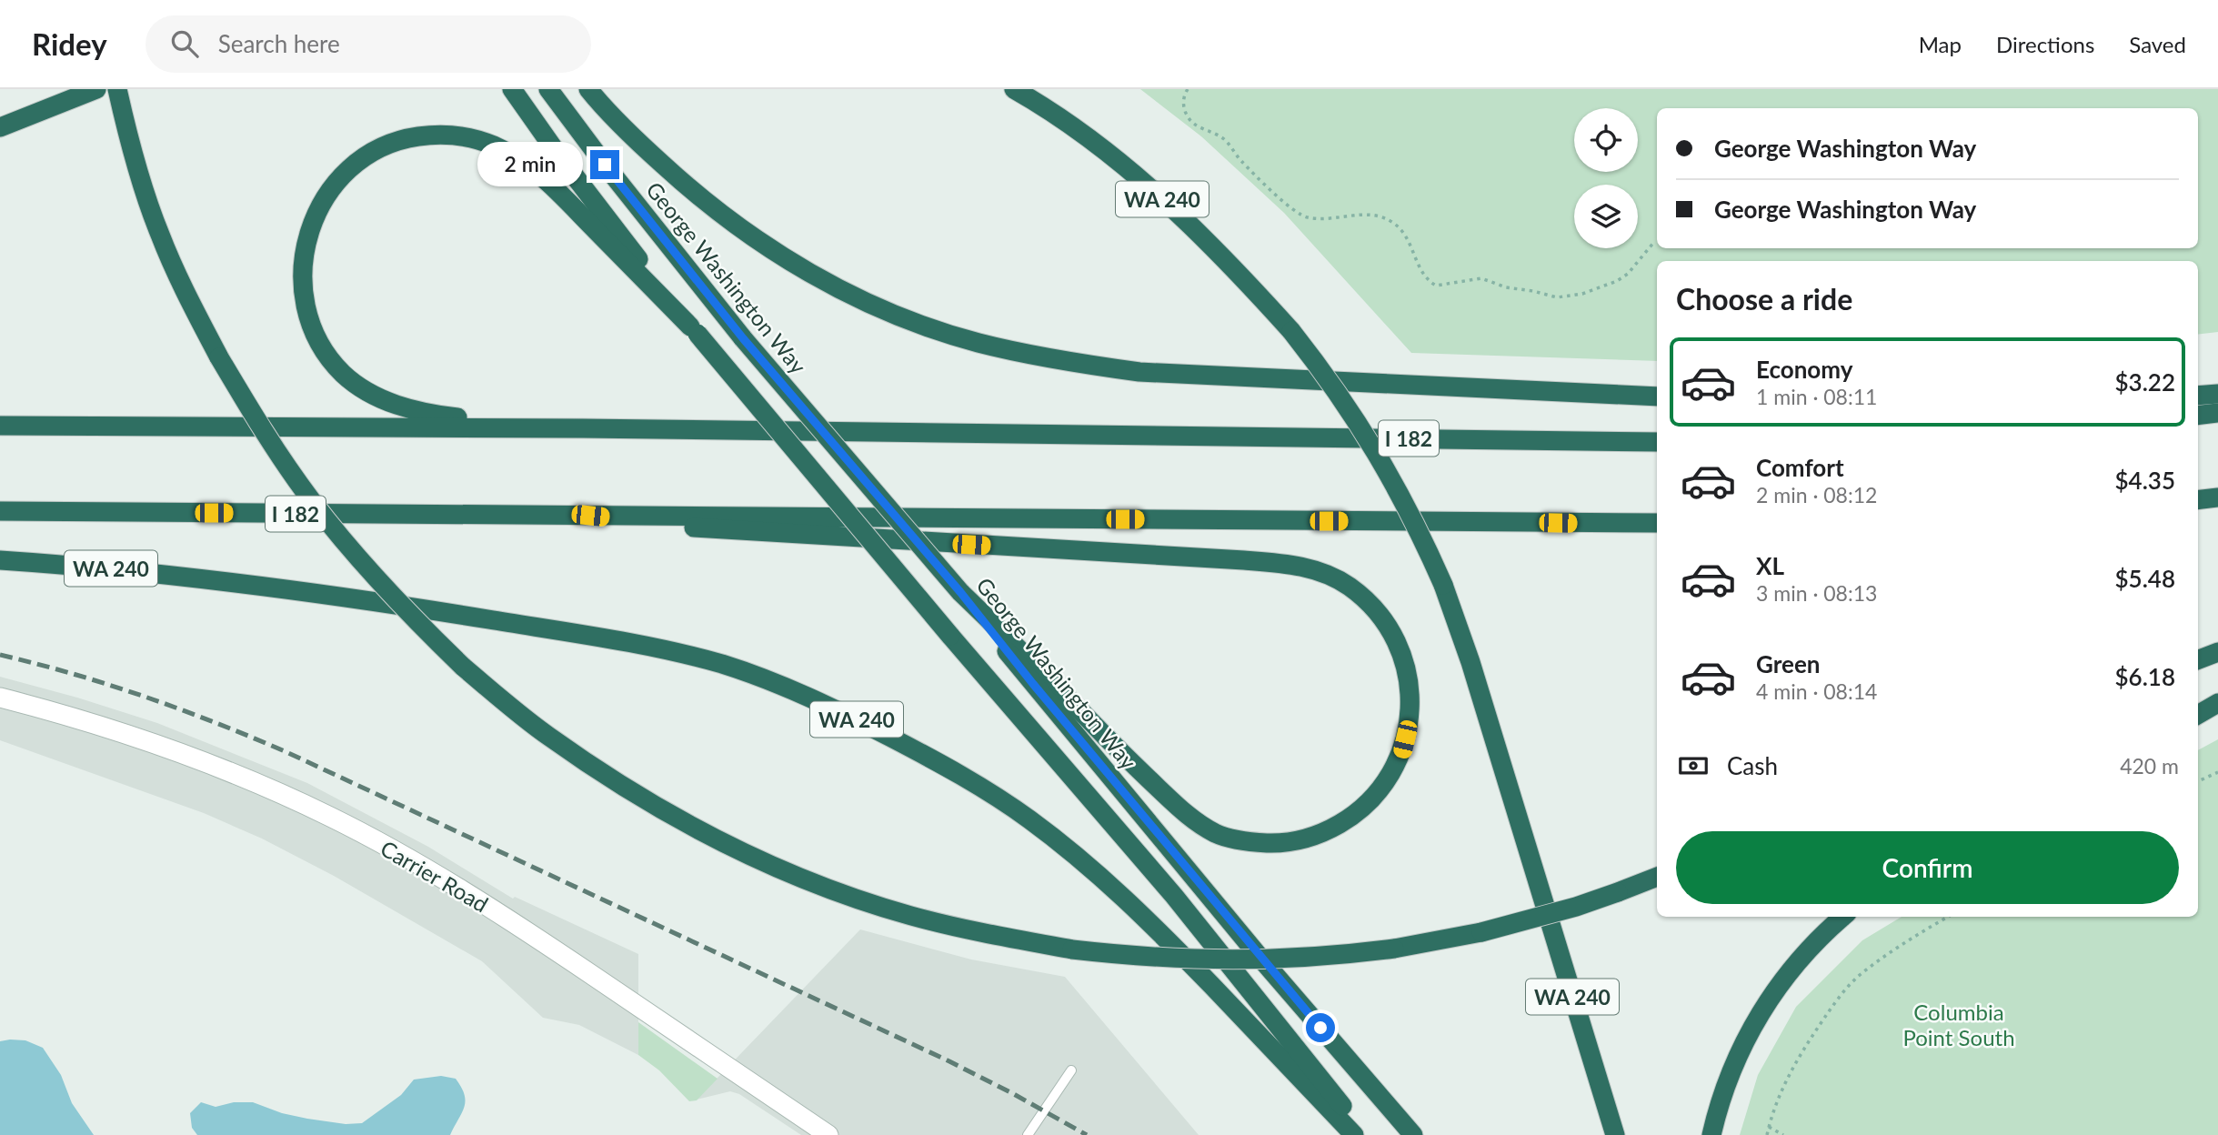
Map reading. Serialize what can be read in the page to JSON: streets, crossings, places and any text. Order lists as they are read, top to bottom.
{
  "streets": {
    "highway": ["WA 240", "George Washington Way", "I 182"],
    "street": ["Carrier Road"]
  },
  "parks": ["Columbia Point South"],
  "page": {
    "header": "Ridey",
    "search": "Search here",
    "nav": ["Map", "Directions", "Saved"],
    "banner": ["George Washington Way", "George Washington Way"],
    "bubble": "2 min",
    "heading": "Choose a ride",
    "list": [
      {
        "name": "Economy",
        "note": "1 min · 08:11",
        "value": "$3.22"
      },
      {
        "name": "Comfort",
        "note": "2 min · 08:12",
        "value": "$4.35"
      },
      {
        "name": "XL",
        "note": "3 min · 08:13",
        "value": "$5.48"
      },
      {
        "name": "Green",
        "note": "4 min · 08:14",
        "value": "$6.18"
      }
    ],
    "pay": ["Cash", "420 m"],
    "buttons": "Confirm"
  }
}
